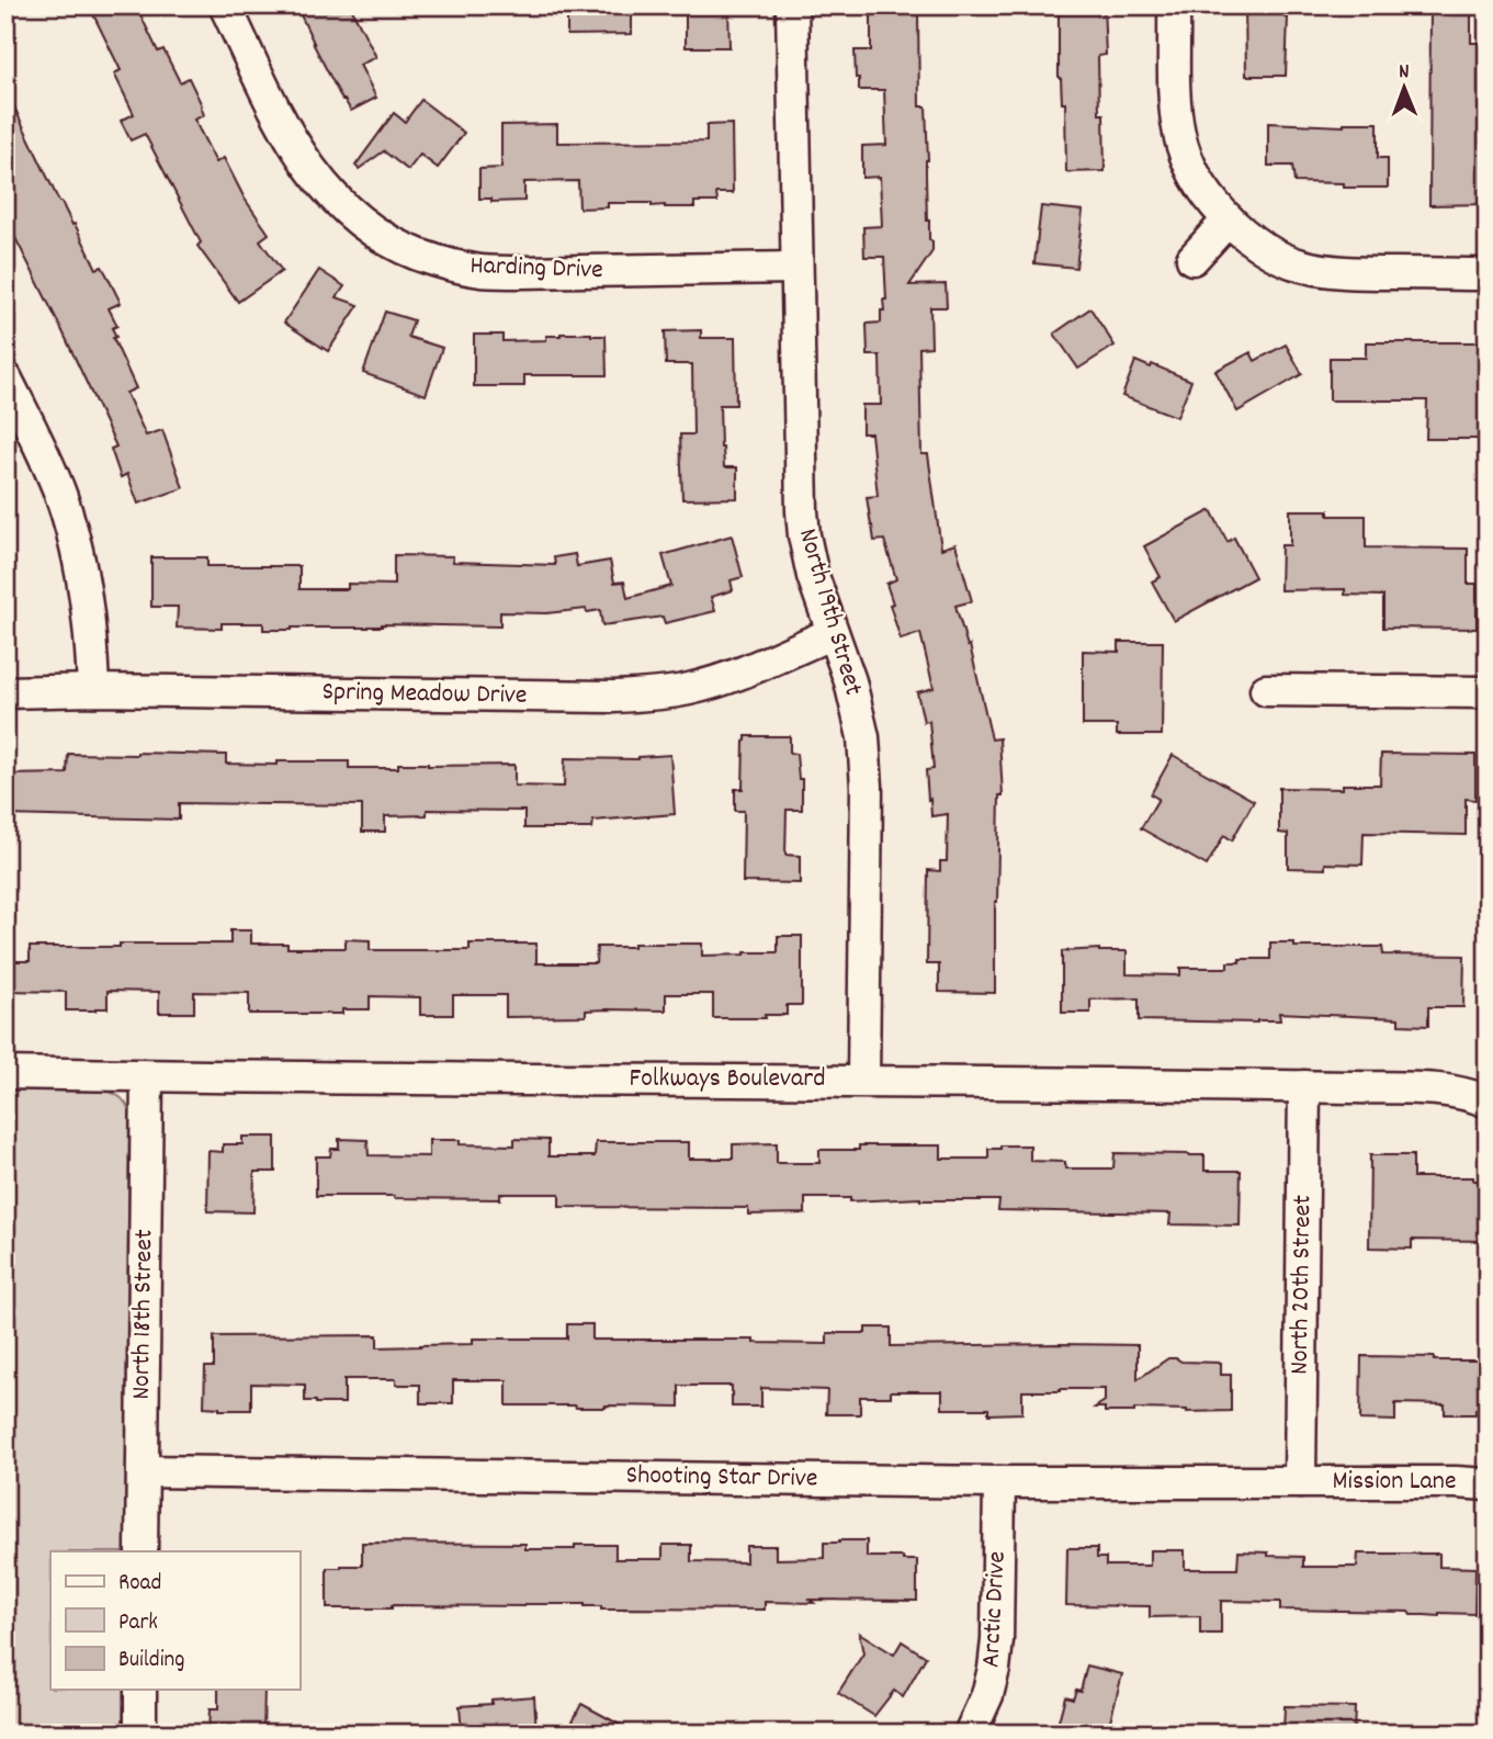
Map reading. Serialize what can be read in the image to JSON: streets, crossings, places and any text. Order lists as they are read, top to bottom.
{
  "streets": {
    "street": [
      "Harding Drive",
      "North 19th Street",
      "Spring Meadow Drive",
      "Folkways Boulevard",
      "North 20th Street",
      "North 18th Street",
      "Shooting Star Drive",
      "Mission Lane",
      "Arctic Drive"
    ]
  },
  "crossings": [
    ["Harding Drive", "North 19th Street"],
    ["North 19th Street", "Spring Meadow Drive"],
    ["North 19th Street", "Folkways Boulevard"],
    ["Folkways Boulevard", "North 20th Street"],
    ["Folkways Boulevard", "North 18th Street"],
    ["North 20th Street", "Shooting Star Drive"],
    ["North 20th Street", "Mission Lane"],
    ["North 18th Street", "Shooting Star Drive"],
    ["Shooting Star Drive", "Mission Lane"],
    ["Shooting Star Drive", "Arctic Drive"]
  ],
  "legend": ["Road", "Park", "Building"],
  "north": "top"
}
